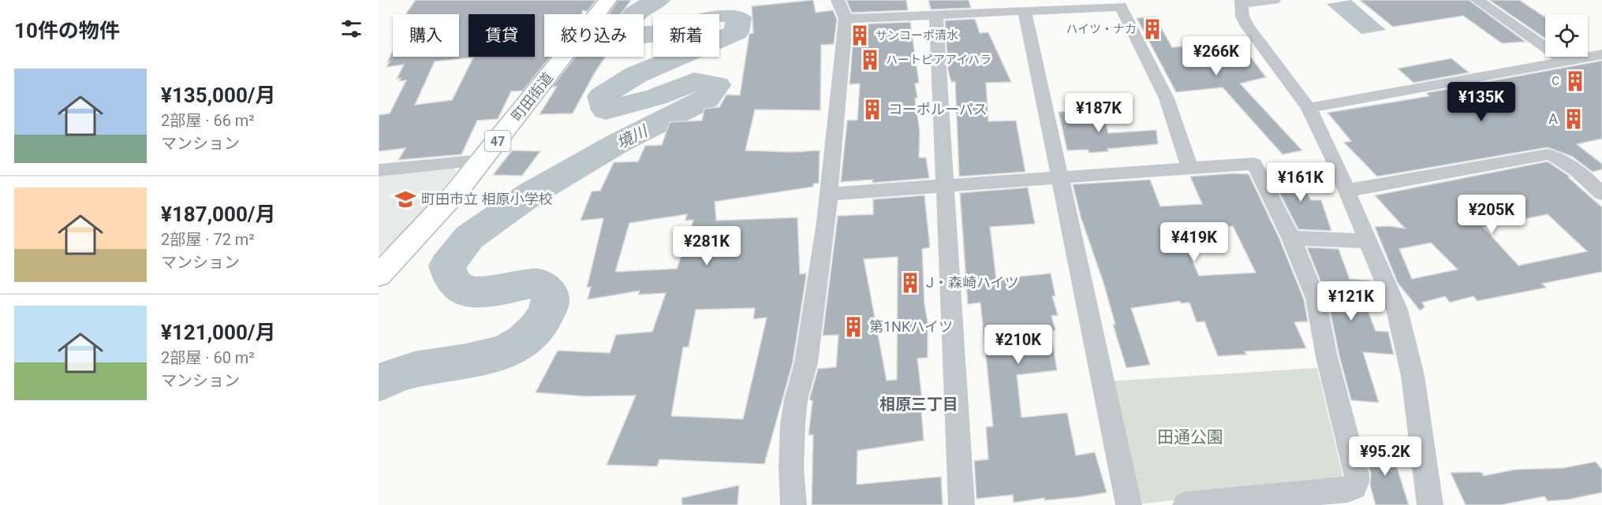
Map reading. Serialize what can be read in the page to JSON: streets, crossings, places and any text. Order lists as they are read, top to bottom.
{
  "streets": {
    "main road": ["町田街道", "47"]
  },
  "districts": ["相原三丁目"],
  "water": ["境川"],
  "parks": ["田通公園"],
  "places": {
    "building": [
      "ハイツ・ナカ",
      "サンコーポ清水",
      "ハートピアアイハラ",
      "C",
      "コーポルーパス",
      "A",
      "J・森崎ハイツ",
      "第1NKハイツ"
    ],
    "school or university": ["町田市立 相原小学校"]
  },
  "page": {
    "heading": "10件の物件",
    "chip": [
      "購入",
      "賃貸",
      "絞り込み",
      "新着"
    ],
    "price": [
      "¥266K",
      "¥135K",
      "¥187K",
      "¥161K",
      "¥205K",
      "¥419K",
      "¥281K",
      "¥121K",
      "¥210K",
      "¥95.2K"
    ],
    "list": [
      {
        "name": "¥135,000/月",
        "note": "2部屋 · 66 m² · マンション"
      },
      {
        "name": "¥187,000/月",
        "note": "2部屋 · 72 m² · マンション"
      },
      {
        "name": "¥121,000/月",
        "note": "2部屋 · 60 m² · マンション"
      }
    ]
  }
}
